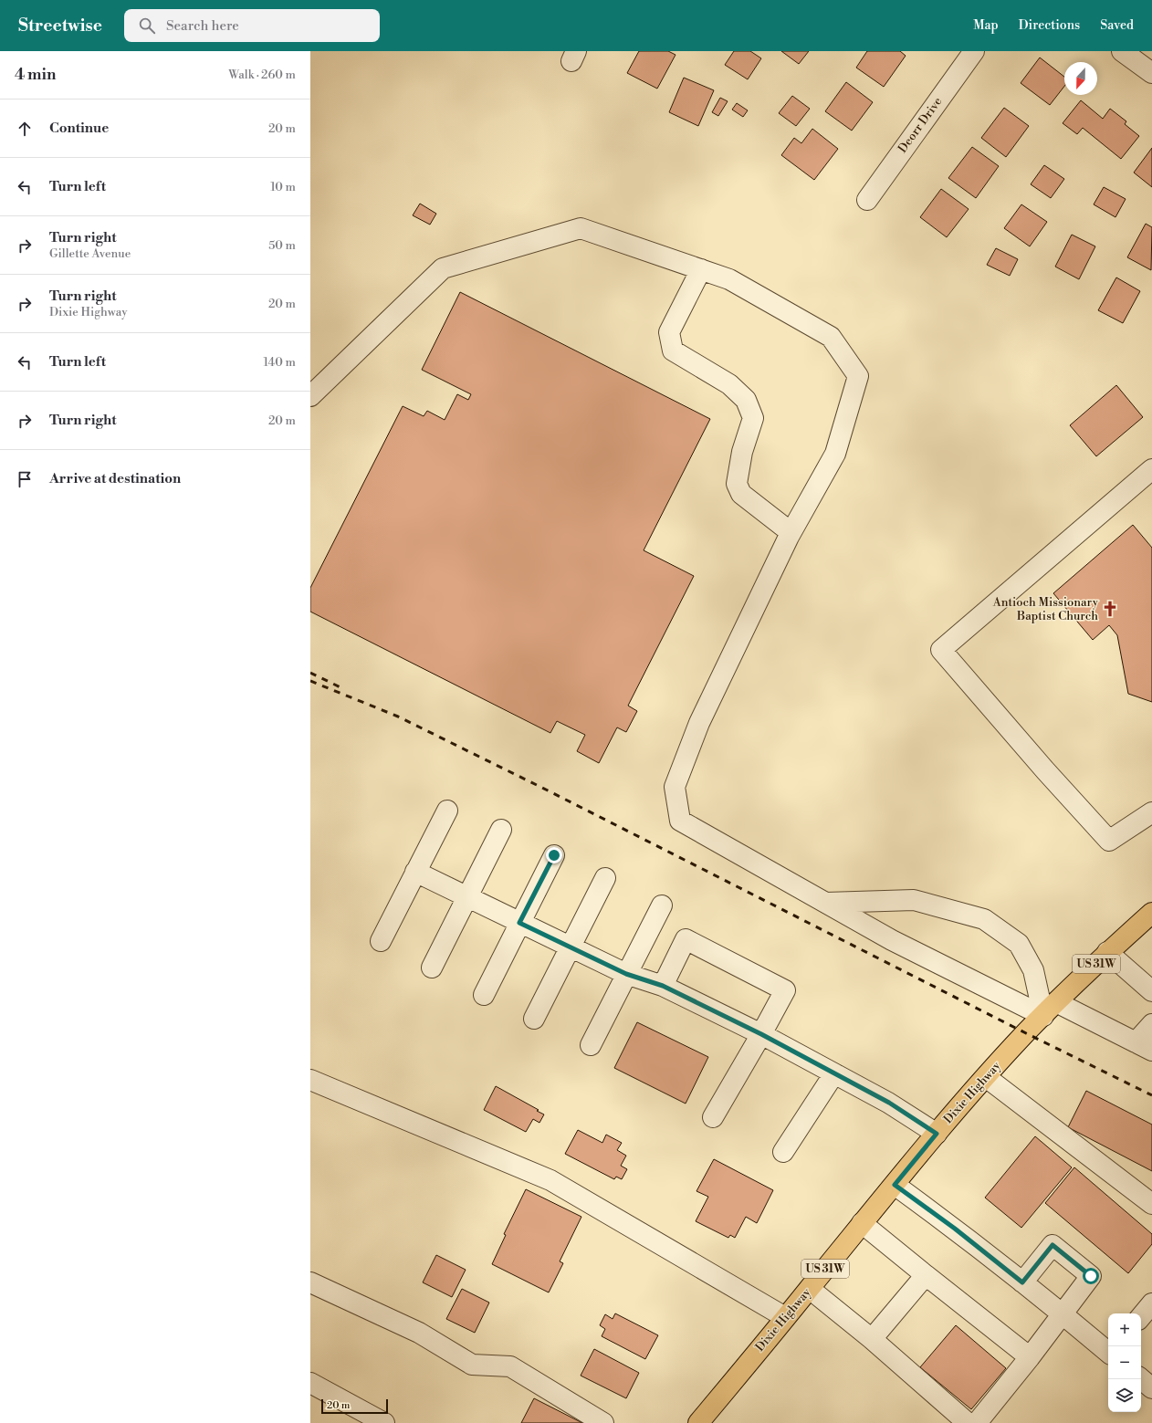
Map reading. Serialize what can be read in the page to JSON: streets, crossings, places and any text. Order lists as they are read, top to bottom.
{
  "streets": {
    "main road": ["US 31W", "Dixie Highway"],
    "street": ["Deorr Drive"]
  },
  "places": {
    "church": ["Antioch Missionary Baptist Church"]
  },
  "scale_bar": "20 m",
  "north": "bottom",
  "page": {
    "header": "Streetwise",
    "search": "Search here",
    "nav": ["Map", "Directions", "Saved"],
    "heading": ["4 min", "Walk · 260 m"],
    "list": [
      ["Continue", "20 m"],
      ["Turn left", "10 m"],
      ["Turn right", "Gillette Avenue", "50 m"],
      ["Turn right", "Dixie Highway", "20 m"],
      ["Turn left", "140 m"],
      ["Turn right", "20 m"],
      "Arrive at destination"
    ],
    "map_buttons": ["+", "−"],
    "scale": "20 m"
  }
}
